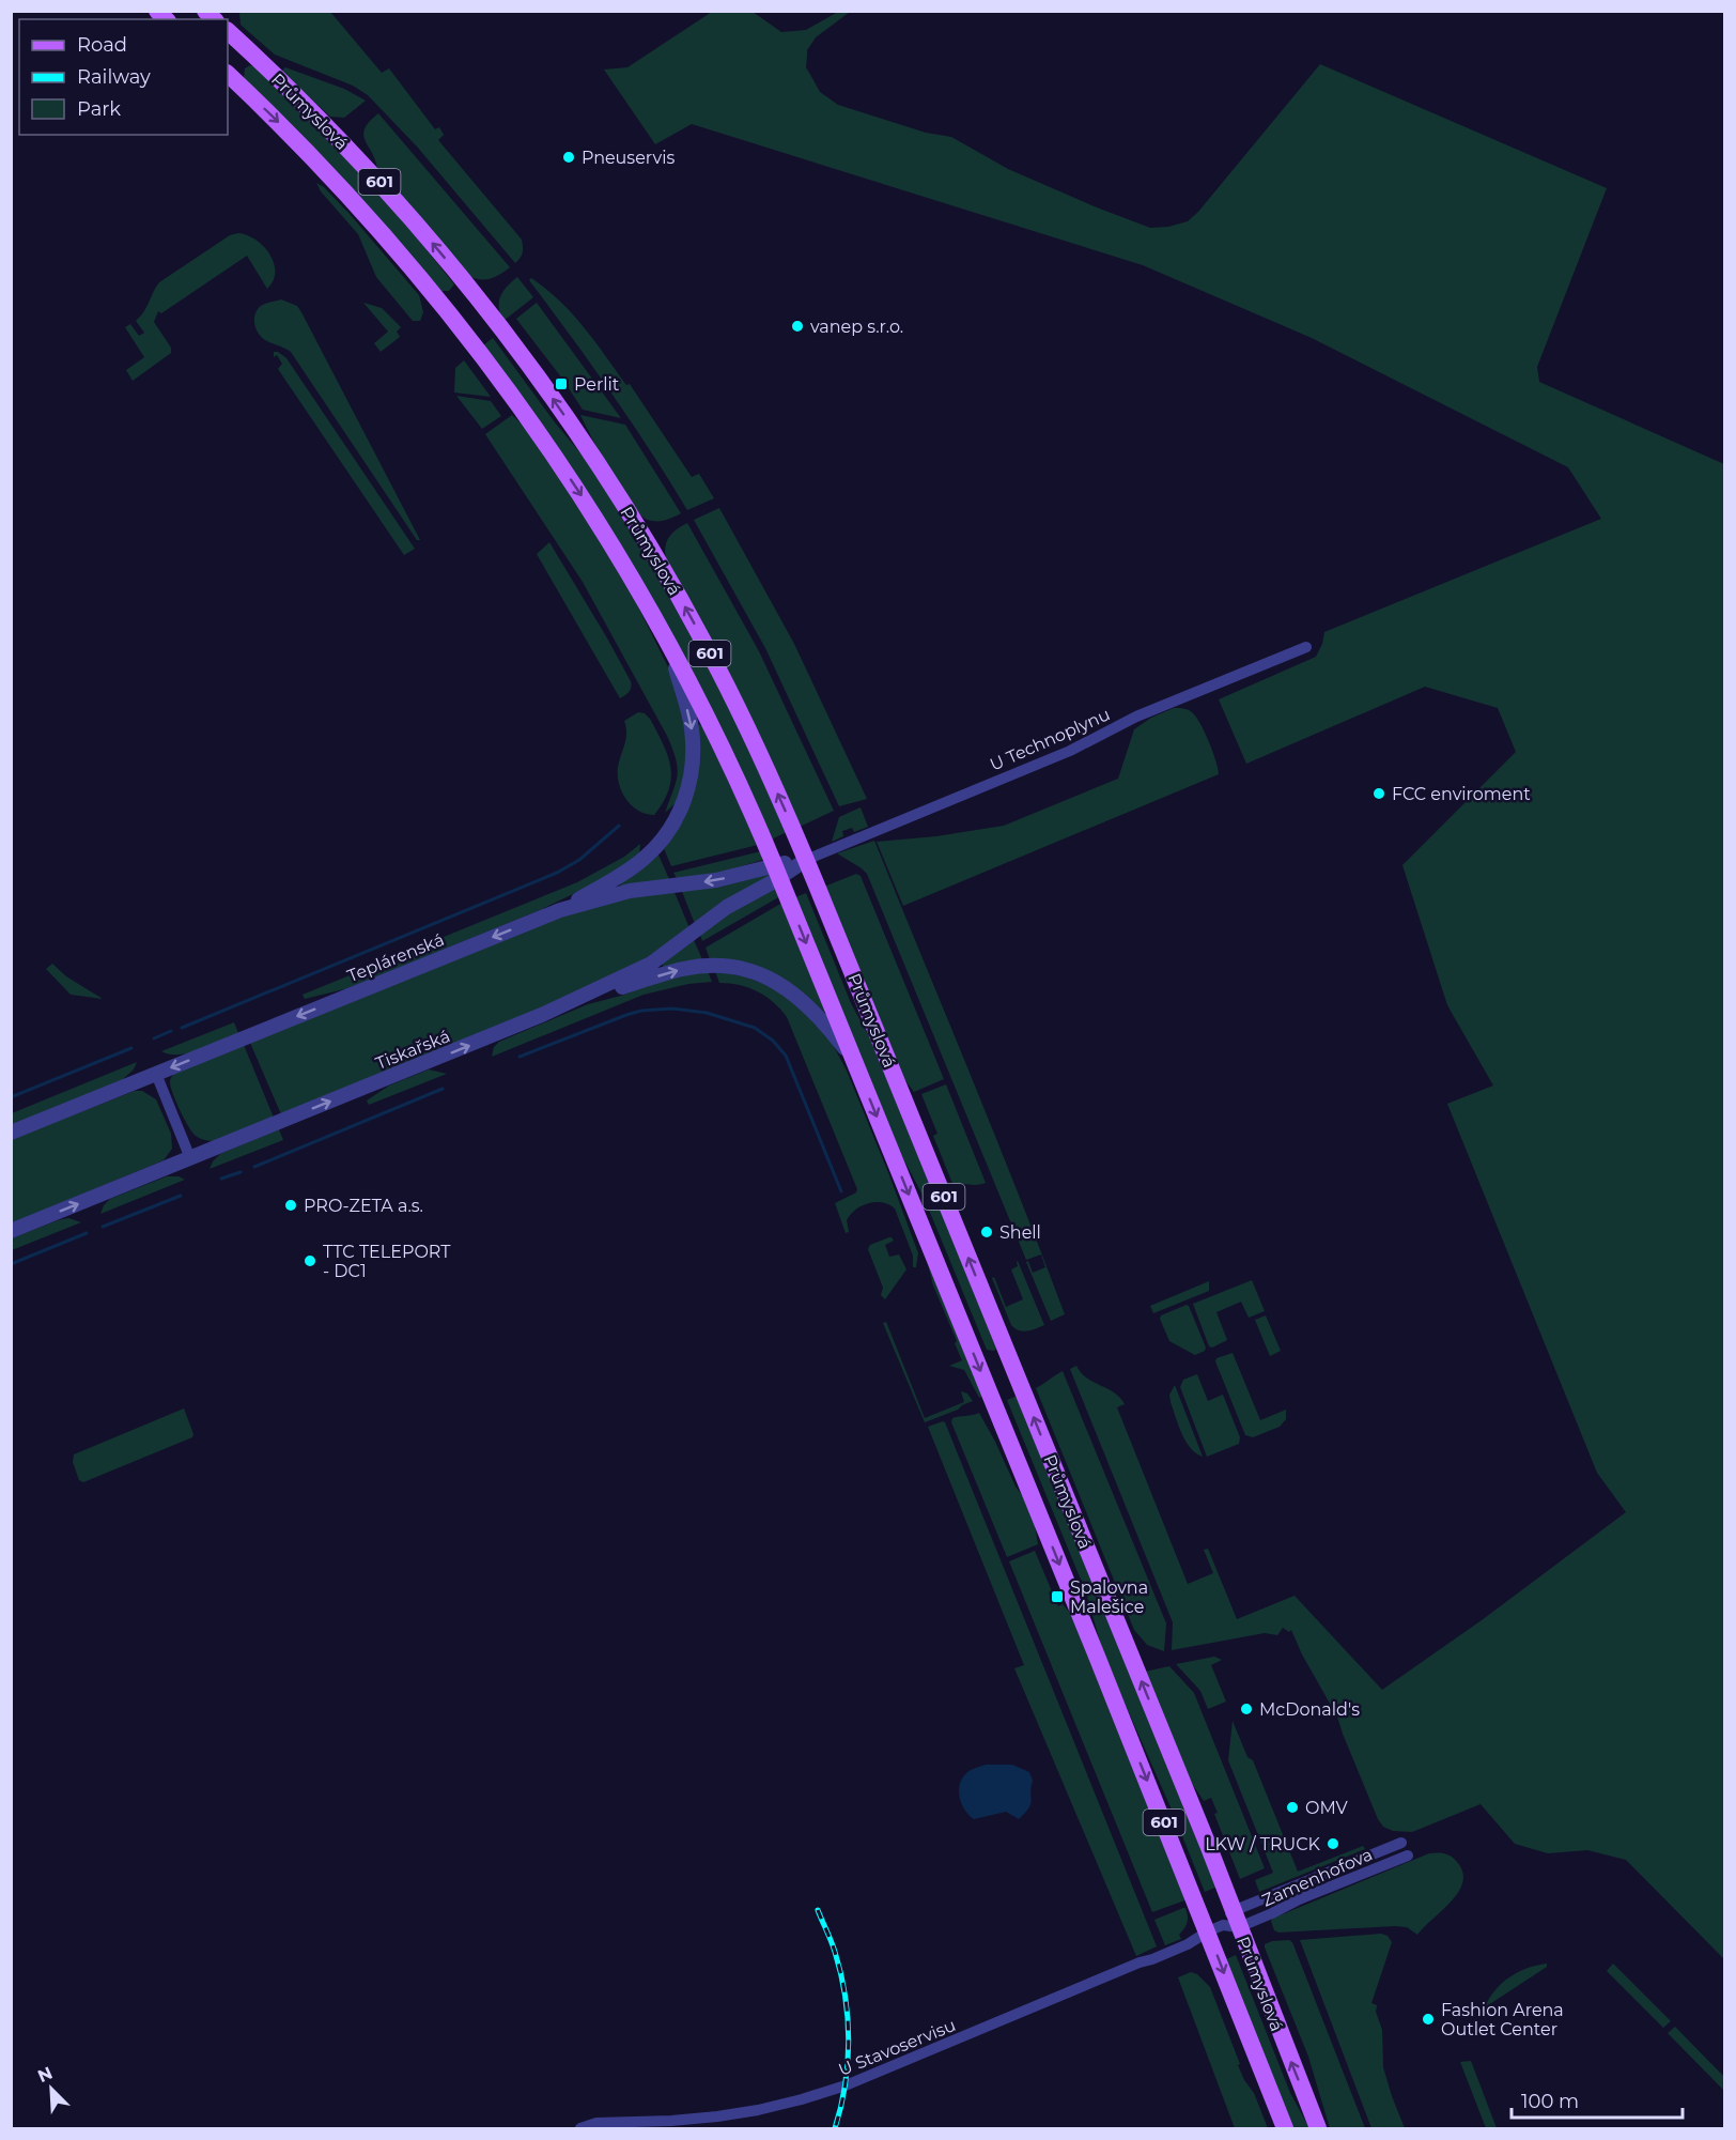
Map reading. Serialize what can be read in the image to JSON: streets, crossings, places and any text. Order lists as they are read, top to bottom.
{
  "streets": {
    "main road": ["Průmyslová", "601"],
    "street": [
      "U Technoplynu",
      "Teplárenská",
      "Tiskařská",
      "Zamenhofova",
      "U Stavoservisu"
    ]
  },
  "crossings": [
    ["Průmyslová", "U Technoplynu"],
    ["Průmyslová", "Teplárenská"],
    ["Průmyslová", "Tiskařská"],
    ["Průmyslová", "Zamenhofova"],
    ["Průmyslová", "U Stavoservisu"],
    ["U Technoplynu", "Teplárenská"],
    ["Teplárenská", "Tiskařská"],
    ["Zamenhofova", "U Stavoservisu"]
  ],
  "one_way": ["Teplárenská", "Tiskařská"],
  "places": {
    "other": [
      "Pneuservis",
      "vanep s.r.o.",
      "FCC enviroment",
      "PRO-ZETA a.s.",
      "Shell",
      "TTC TELEPORT - DC1",
      "McDonald's",
      "OMV",
      "LKW / TRUCK",
      "Fashion Arena Outlet Center"
    ],
    "transit": ["Perlit", "Spalovna Malešice"]
  },
  "legend": ["Road", "Railway", "Park"],
  "scale_bar": "100 m",
  "north": "top left"
}
